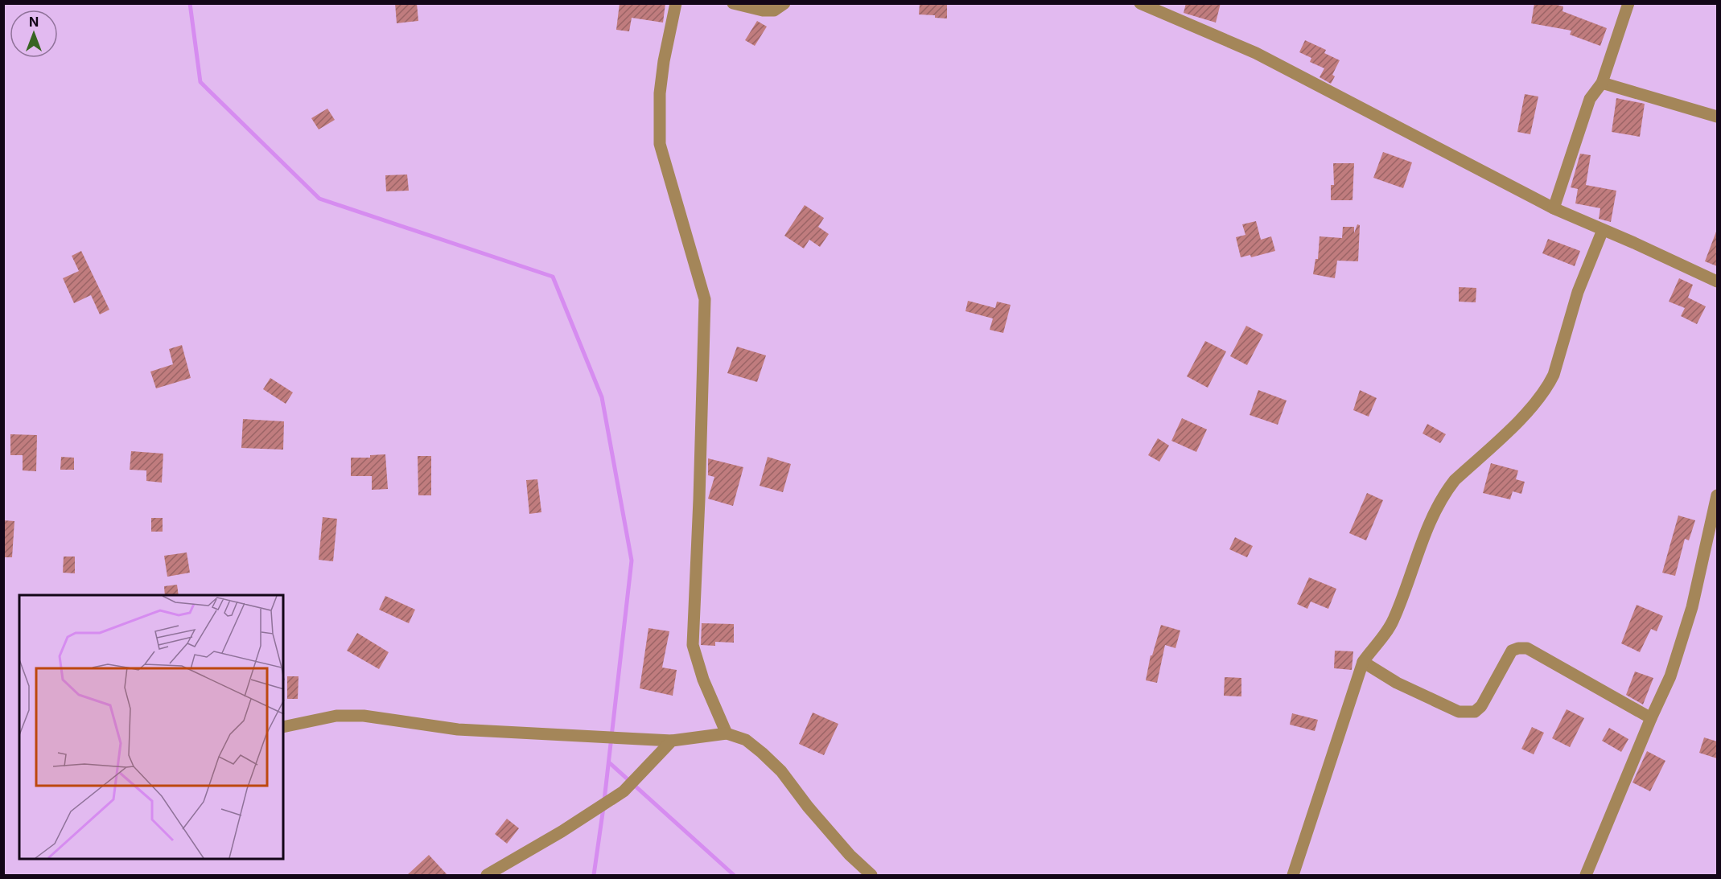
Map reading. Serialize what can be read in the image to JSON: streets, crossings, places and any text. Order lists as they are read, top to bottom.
{
  "north": "top"
}
